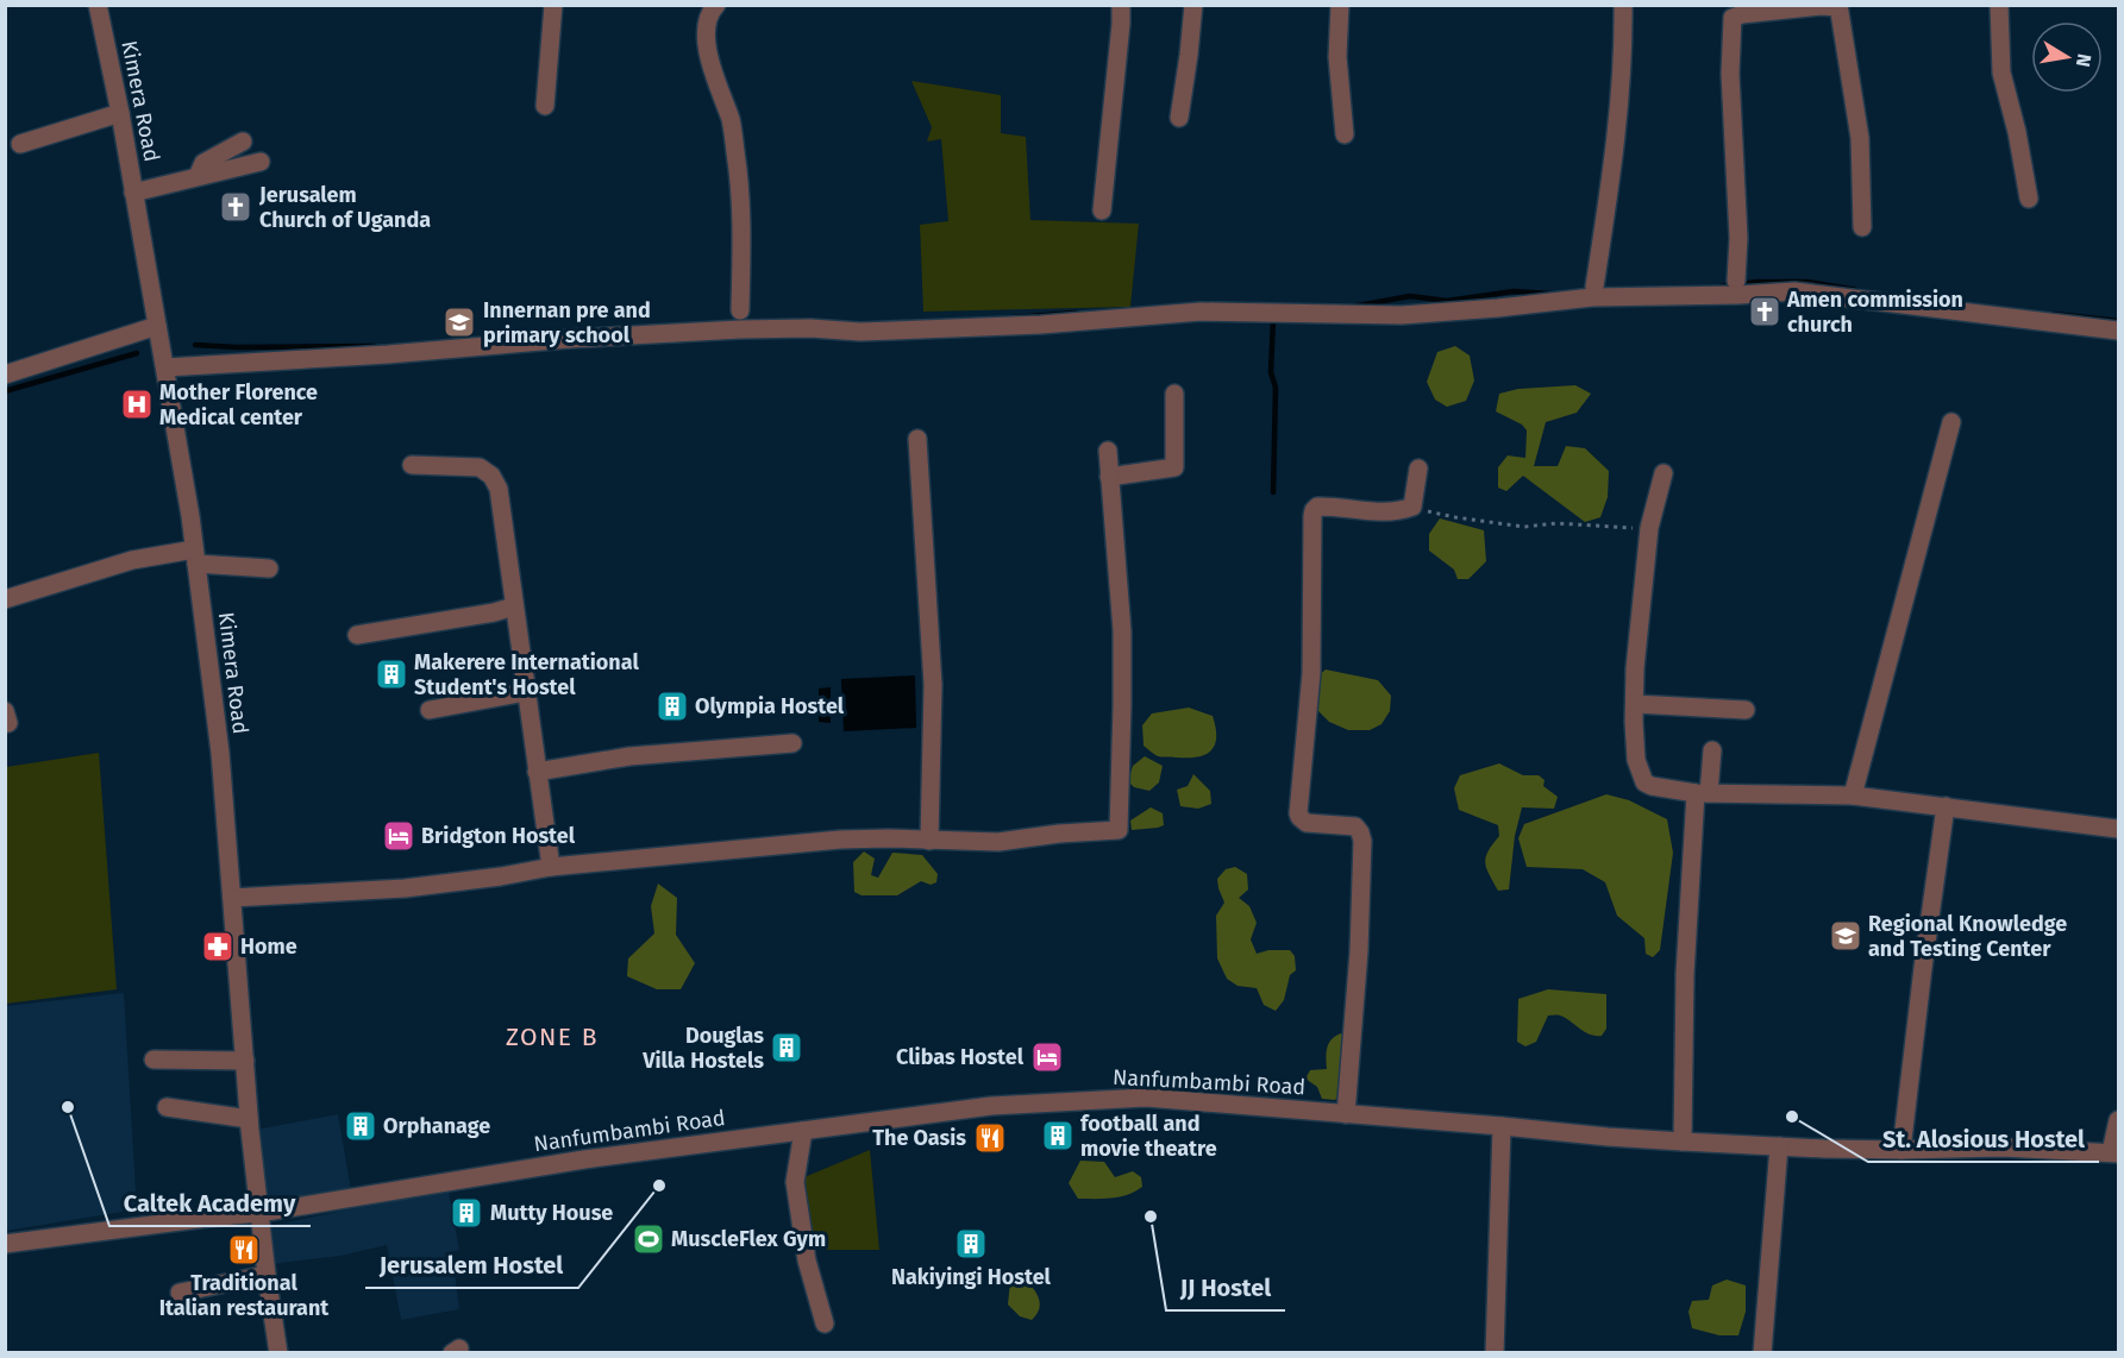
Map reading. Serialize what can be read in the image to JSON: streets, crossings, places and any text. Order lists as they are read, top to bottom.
{
  "streets": {
    "street": ["Kimera Road", "Nanfumbambi Road"]
  },
  "crossings": [
    ["Kimera Road", "Nanfumbambi Road"]
  ],
  "districts": ["ZONE B"],
  "places": {
    "church": ["Jerusalem Church of Uganda", "Amen commission church"],
    "school or university": ["Innernan pre and primary school", "Regional Knowledge and Testing Center"],
    "hospital": ["Mother Florence Medical center"],
    "building": [
      "Makerere International Student's Hostel",
      "Olympia Hostel",
      "Douglas Villa Hostels",
      "Orphanage",
      "football and movie theatre",
      "Mutty House",
      "Nakiyingi Hostel"
    ],
    "hotel": ["Bridgton Hostel", "Clibas Hostel"],
    "pharmacy": ["Home"],
    "other": [
      "Caltek Academy",
      "St. Alosious Hostel",
      "Jerusalem Hostel",
      "JJ Hostel"
    ],
    "restaurant": ["The Oasis", "Traditional Italian restaurant"],
    "sports": ["MuscleFlex Gym"]
  },
  "north": "right"
}
